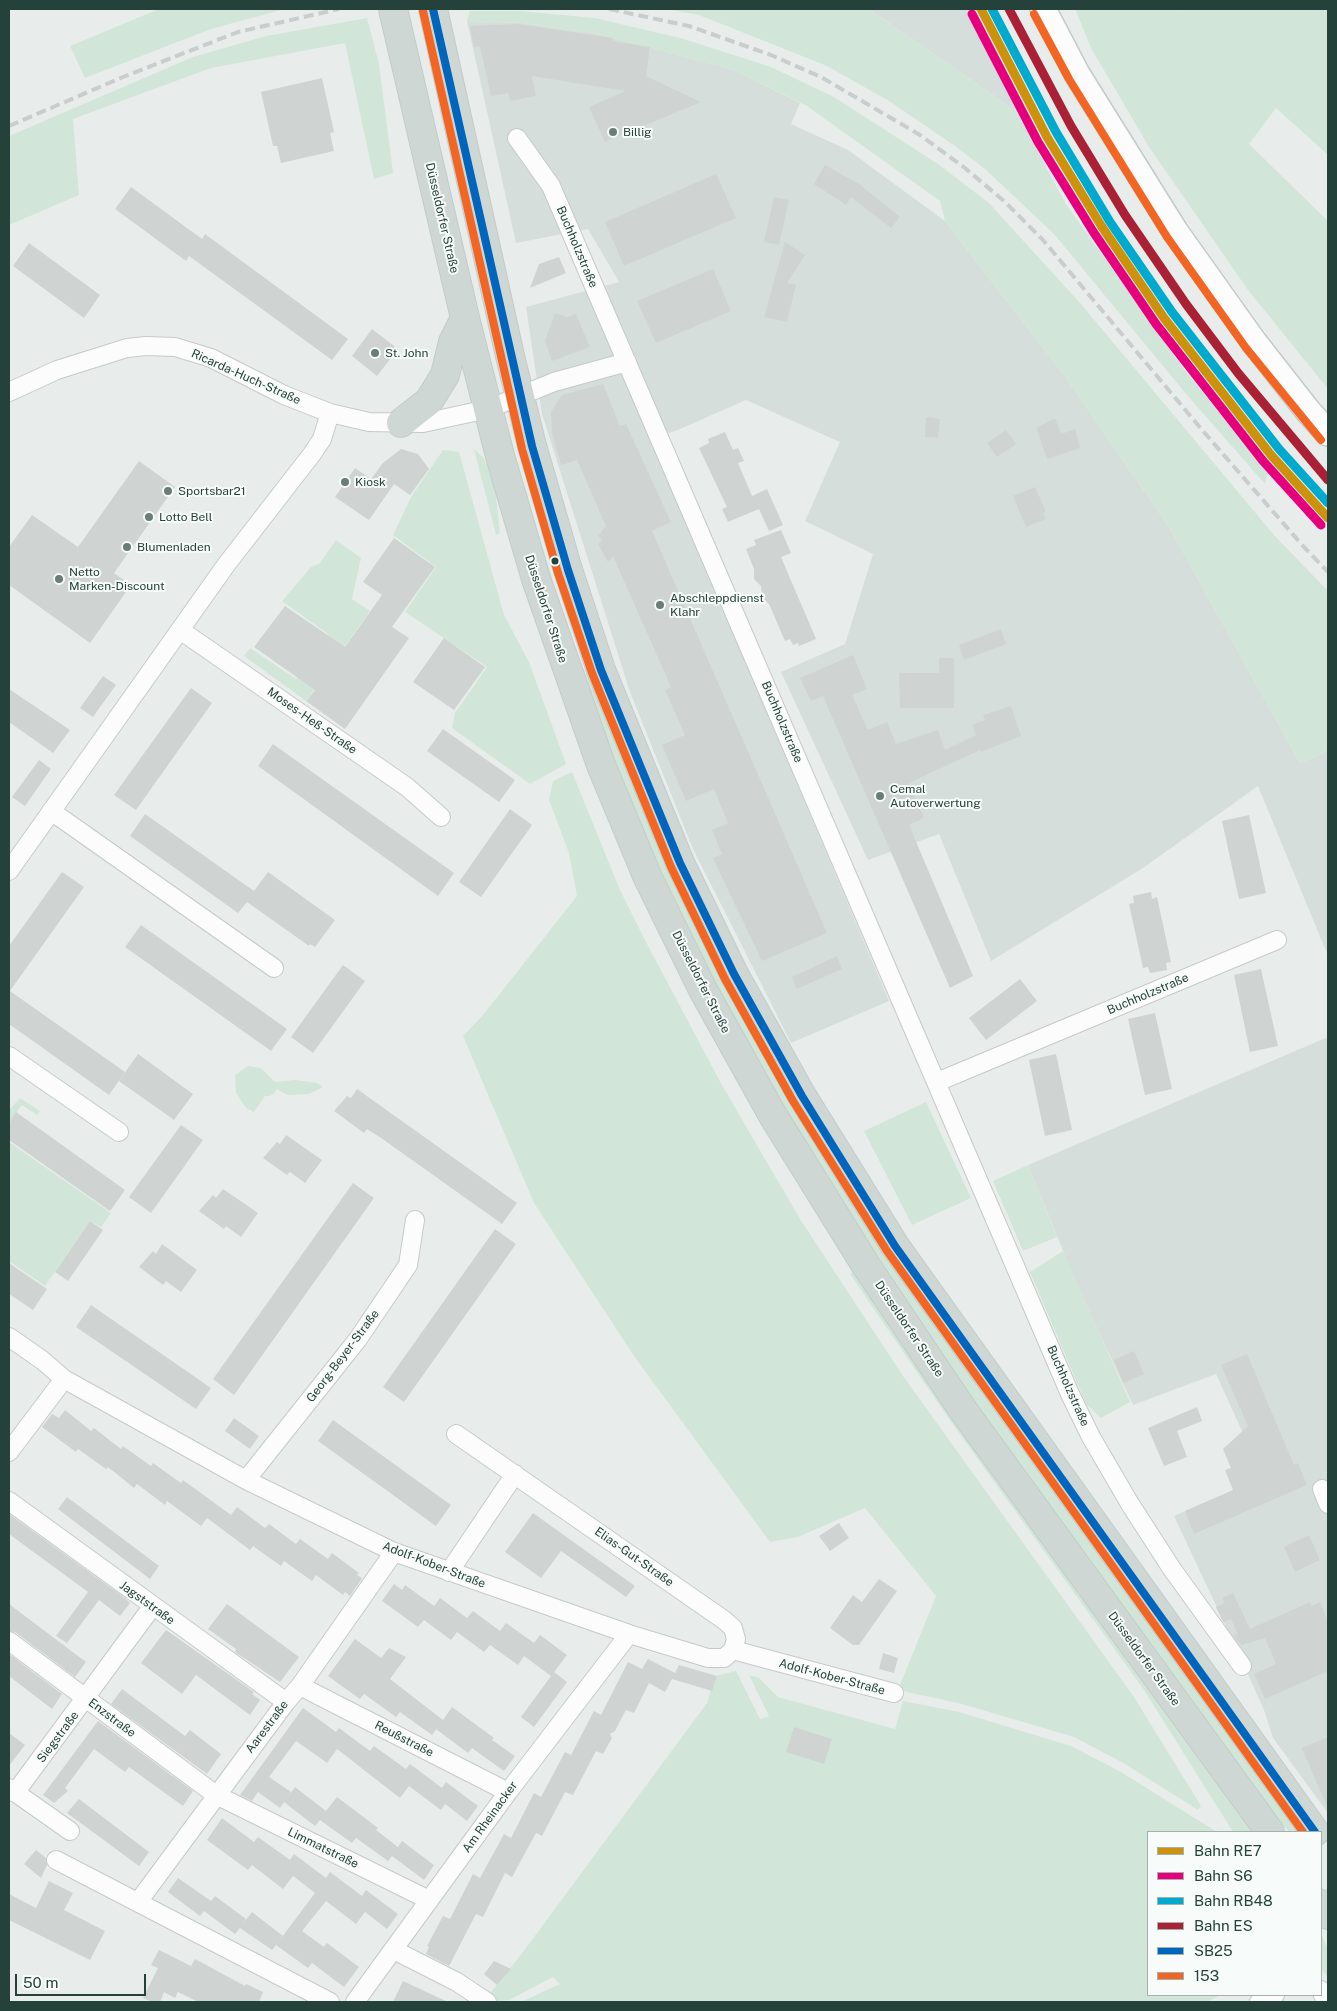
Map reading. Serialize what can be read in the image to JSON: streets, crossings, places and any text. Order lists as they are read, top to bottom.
{
  "streets": {
    "main road": ["Düsseldorfer Straße"],
    "street": [
      "Buchholzstraße",
      "Ricarda-Huch-Straße",
      "Moses-Heß-Straße",
      "Georg-Beyer-Straße",
      "Elias-Gut-Straße",
      "Adolf-Kober-Straße",
      "Jagststraße",
      "Enzstraße",
      "Aarestraße",
      "Siegstraße",
      "Reußstraße",
      "Am Rheinacker",
      "Limmatstraße"
    ]
  },
  "crossings": [
    ["Düsseldorfer Straße", "Ricarda-Huch-Straße"],
    ["Georg-Beyer-Straße", "Adolf-Kober-Straße"],
    ["Elias-Gut-Straße", "Adolf-Kober-Straße"],
    ["Adolf-Kober-Straße", "Aarestraße"],
    ["Adolf-Kober-Straße", "Am Rheinacker"],
    ["Jagststraße", "Aarestraße"],
    ["Jagststraße", "Siegstraße"],
    ["Enzstraße", "Aarestraße"],
    ["Enzstraße", "Siegstraße"],
    ["Enzstraße", "Limmatstraße"],
    ["Aarestraße", "Reußstraße"],
    ["Aarestraße", "Limmatstraße"],
    ["Reußstraße", "Am Rheinacker"],
    ["Am Rheinacker", "Limmatstraße"]
  ],
  "places": [
    "Billig",
    "St. John",
    "Kiosk",
    "Sportsbar21",
    "Lotto Bell",
    "Blumenladen",
    "Netto Marken-Discount",
    "Abschleppdienst Klahr",
    "Cemal Autoverwertung"
  ],
  "lines": [
    "rail line RE7",
    "rail line RB48",
    "rail line ES",
    "transit line SB25",
    "transit line 153",
    "rail line S6"
  ],
  "legend": [
    "Bahn RE7",
    "Bahn S6",
    "Bahn RB48",
    "Bahn ES",
    "SB25",
    "153"
  ],
  "scale_bar": "50 m"
}
